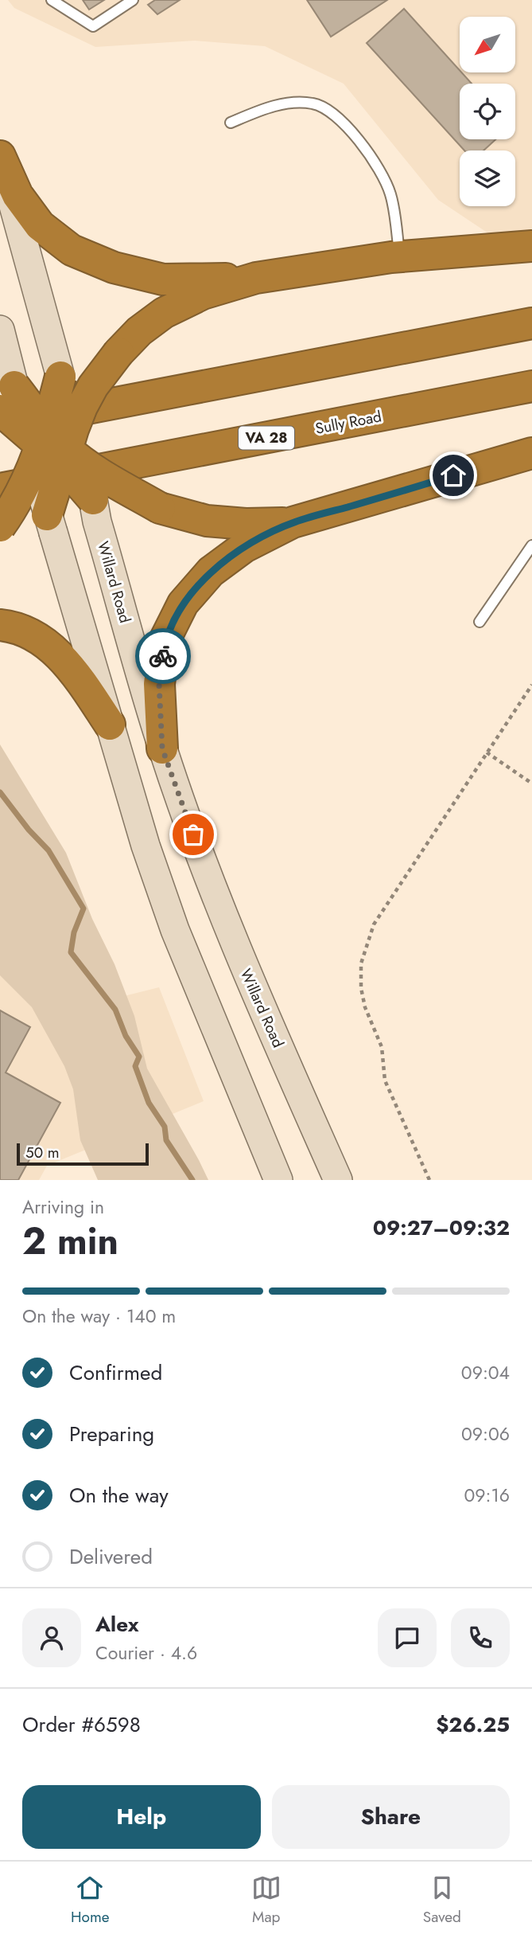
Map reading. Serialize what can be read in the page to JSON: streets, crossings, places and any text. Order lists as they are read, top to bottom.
{
  "streets": {
    "highway": ["Sully Road", "VA 28"],
    "main road": ["Willard Road"]
  },
  "scale_bar": "50 m",
  "north": "bottom left",
  "page": {
    "scale": "50 m",
    "heading": ["2 min", "Arriving in", "09:27–09:32"],
    "panel": [
      "Alex",
      "Courier · 4.6",
      "Order #6598",
      "$26.25"
    ],
    "bar": "On the way · 140 m",
    "list": [
      ["Confirmed", "09:04"],
      ["Preparing", "09:06"],
      ["On the way", "09:16"],
      "Delivered"
    ],
    "buttons": ["Help", "Share"],
    "tabs": ["Home", "Map", "Saved"]
  }
}
